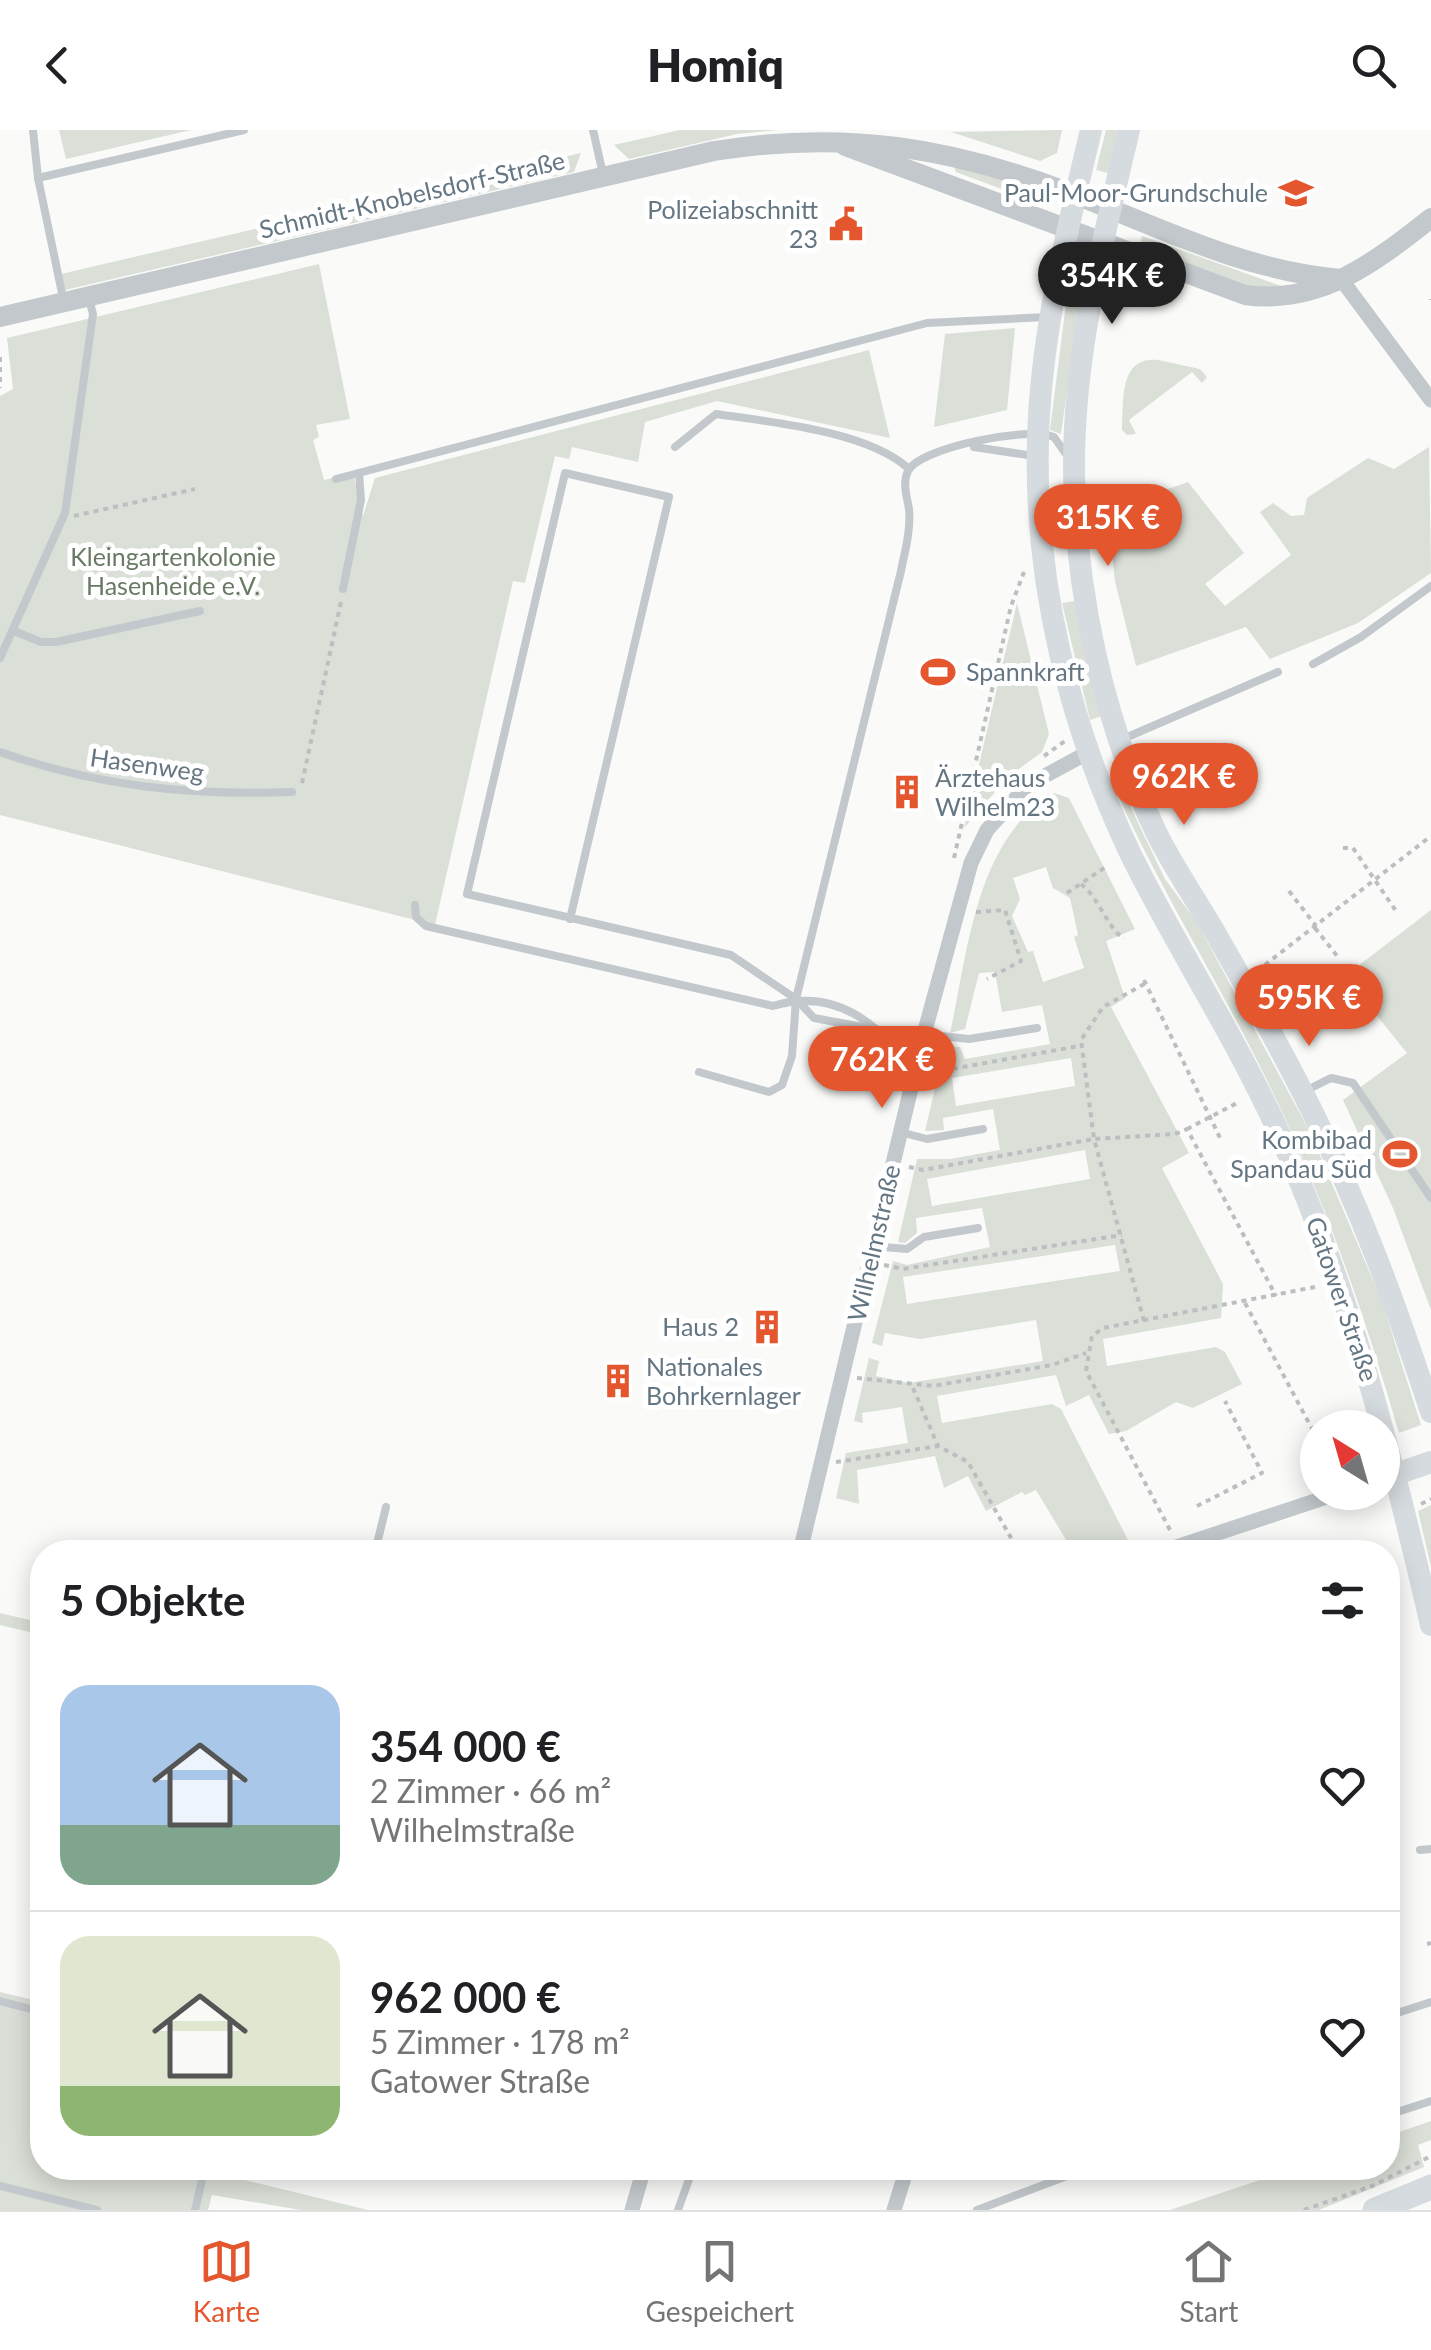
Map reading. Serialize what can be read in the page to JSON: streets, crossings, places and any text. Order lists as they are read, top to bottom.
{
  "streets": {
    "main road": ["Wilhelmstraße", "Gatower Straße"],
    "street": ["Schmidt-Knobelsdorf-Straße"],
    "lane": ["Hasenweg"]
  },
  "crossings": [
    ["Wilhelmstraße", "Gatower Straße"]
  ],
  "parks": ["Kleingartenkolonie Hasenheide e.V."],
  "places": {
    "school or university": ["Paul-Moor-Grundschule"],
    "public building": ["Polizeiabschnitt 23"],
    "sports": ["Spannkraft", "Kombibad Spandau Süd"],
    "building": ["Ärztehaus Wilhelm23", "Haus 2", "Nationales Bohrkernlager"]
  },
  "north": "top left",
  "page": {
    "header": "Homiq",
    "price": [
      "354K €",
      "315K €",
      "962K €",
      "595K €",
      "762K €"
    ],
    "heading": "5 Objekte",
    "list": [
      {
        "name": "354 000 €",
        "note": "2 Zimmer · 66 m² · Wilhelmstraße"
      },
      {
        "name": "962 000 €",
        "note": "5 Zimmer · 178 m² · Gatower Straße"
      }
    ],
    "tabs": ["Karte", "Gespeichert", "Start"]
  }
}
